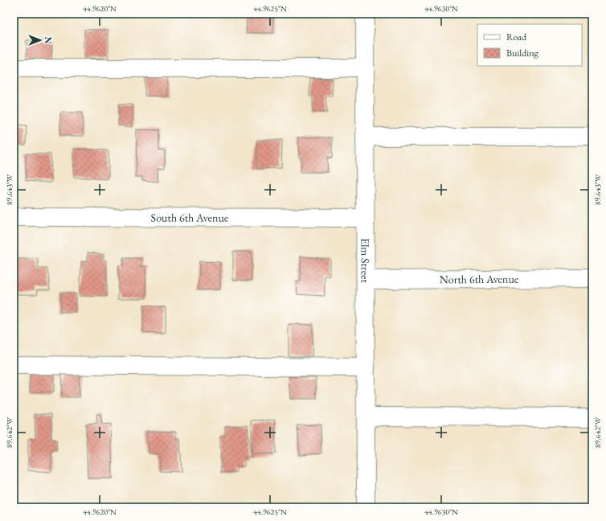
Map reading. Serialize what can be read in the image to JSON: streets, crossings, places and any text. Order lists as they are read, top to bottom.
{
  "streets": {
    "street": ["South 6th Avenue", "Elm Street", "North 6th Avenue"]
  },
  "crossings": [
    ["South 6th Avenue", "Elm Street"],
    ["Elm Street", "North 6th Avenue"]
  ],
  "legend": ["Road", "Building"],
  "north": "right",
  "coordinates": [
    "44.9620°N",
    "44.9625°N",
    "44.9630°N",
    "89.643°W",
    "89.642°W"
  ]
}
